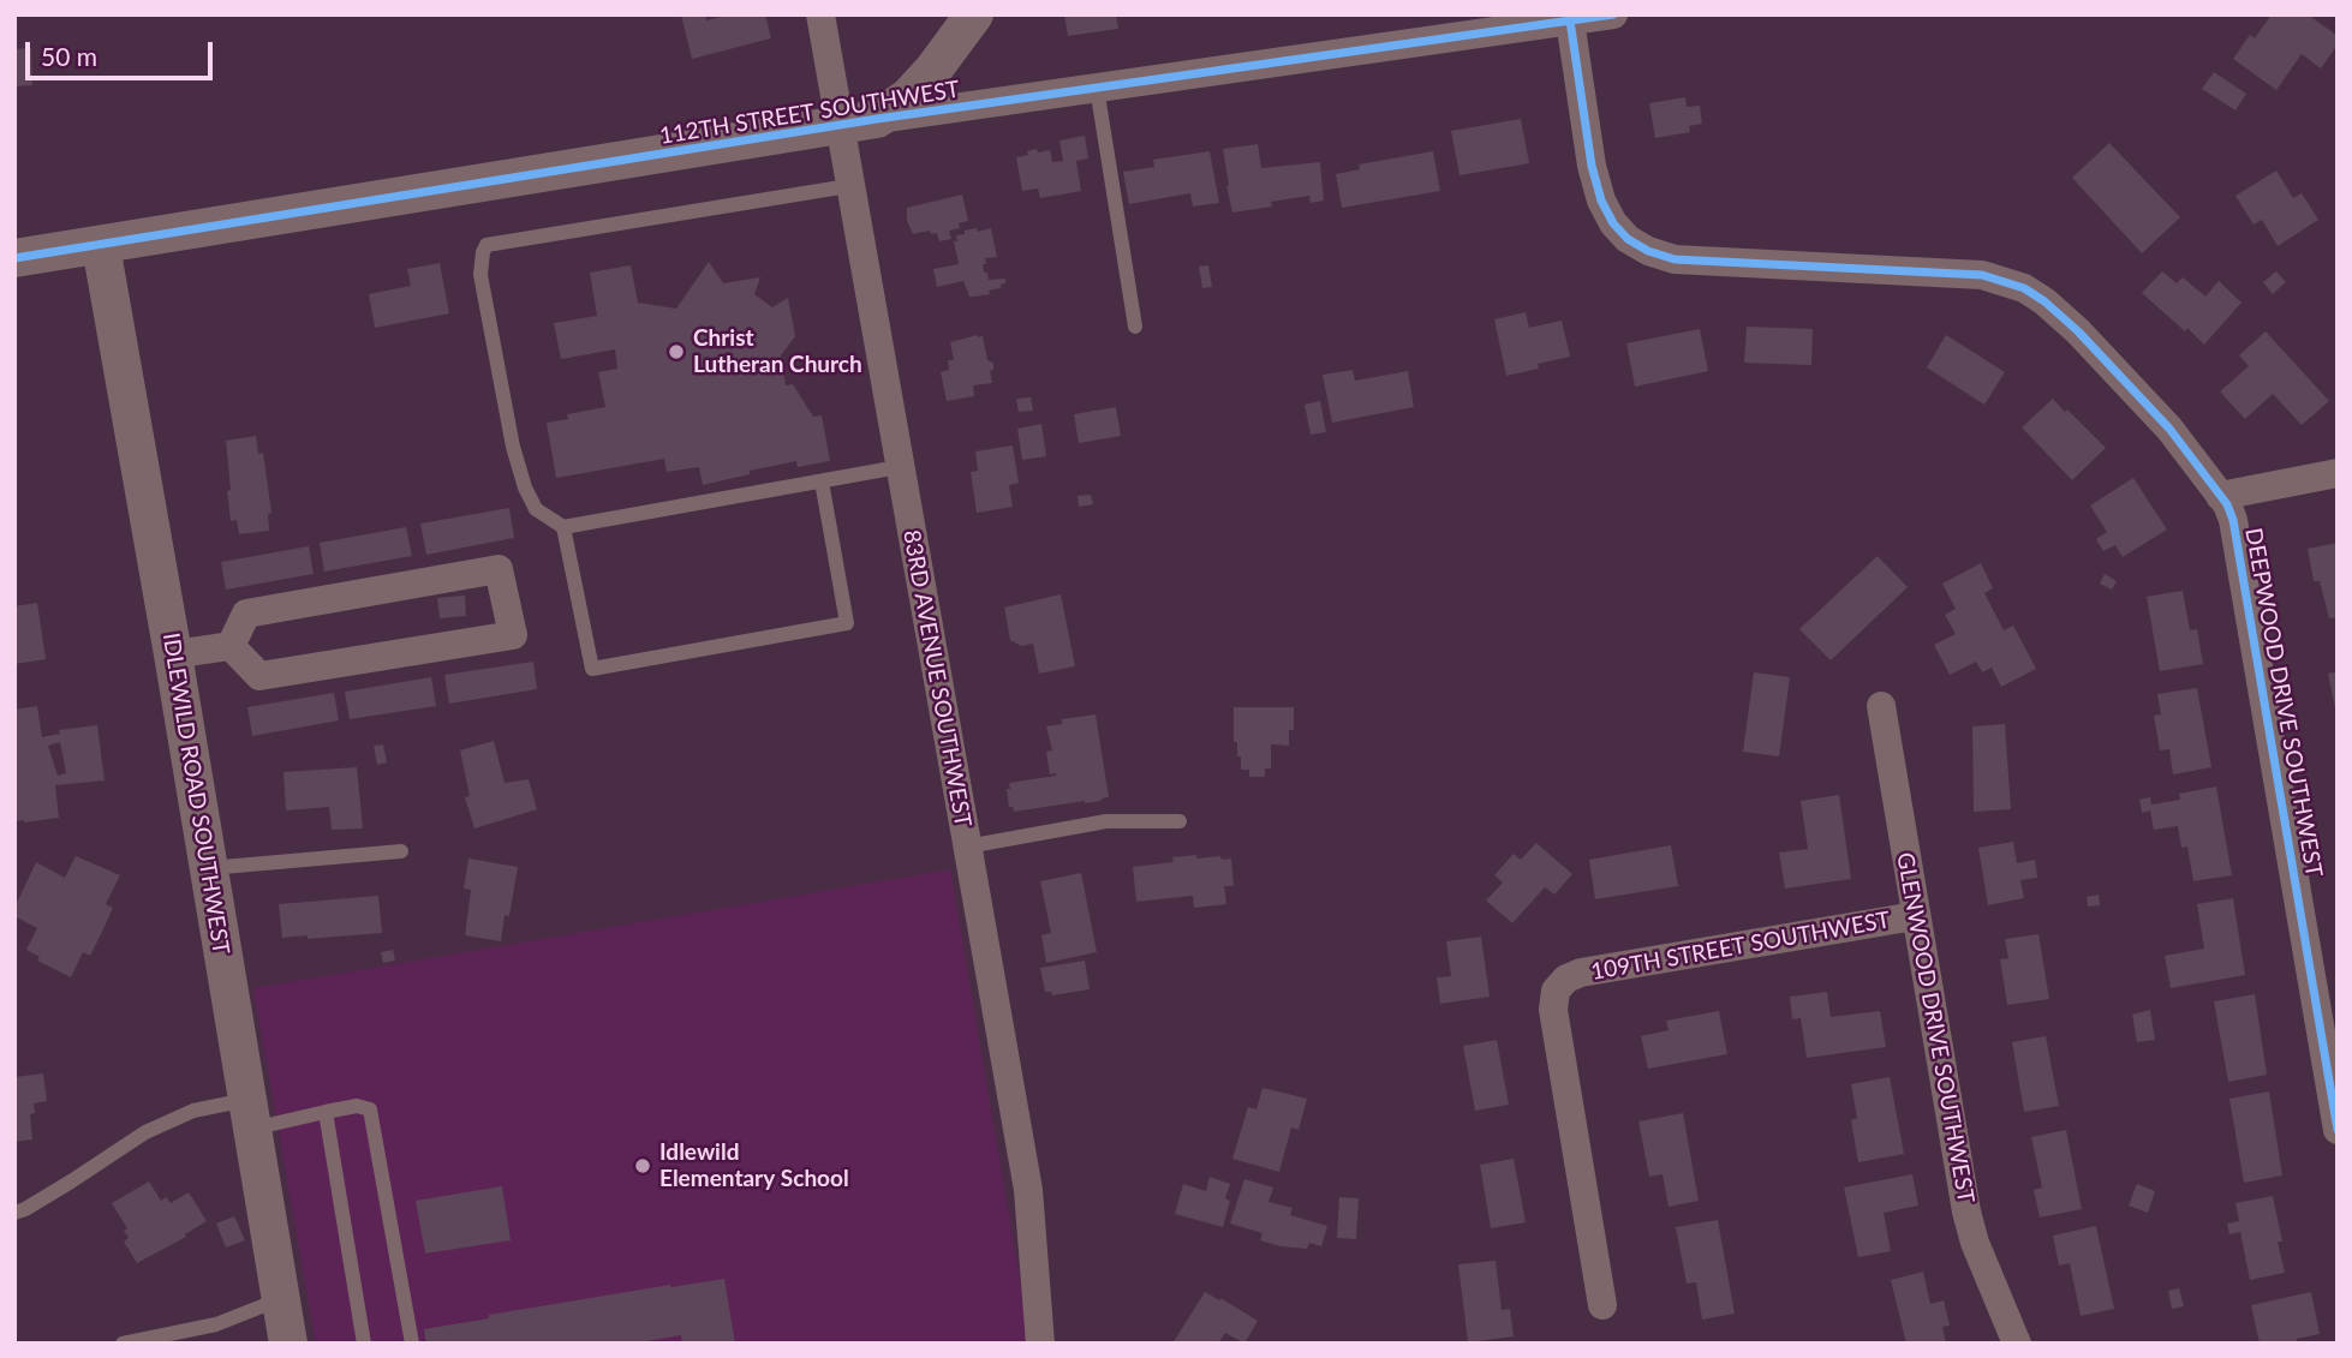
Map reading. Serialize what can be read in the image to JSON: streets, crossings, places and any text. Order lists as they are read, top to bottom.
{
  "streets": {
    "street": [
      "112TH STREET SOUTHWEST",
      "83RD AVENUE SOUTHWEST",
      "DEEPWOOD DRIVE SOUTHWEST",
      "IDLEWILD ROAD SOUTHWEST",
      "109TH STREET SOUTHWEST",
      "GLENWOOD DRIVE SOUTHWEST"
    ]
  },
  "crossings": [
    ["112TH STREET SOUTHWEST", "83RD AVENUE SOUTHWEST"],
    ["112TH STREET SOUTHWEST", "DEEPWOOD DRIVE SOUTHWEST"],
    ["112TH STREET SOUTHWEST", "IDLEWILD ROAD SOUTHWEST"],
    ["109TH STREET SOUTHWEST", "GLENWOOD DRIVE SOUTHWEST"]
  ],
  "places": ["Christ Lutheran Church", "Idlewild Elementary School"],
  "scale_bar": "50 m"
}
